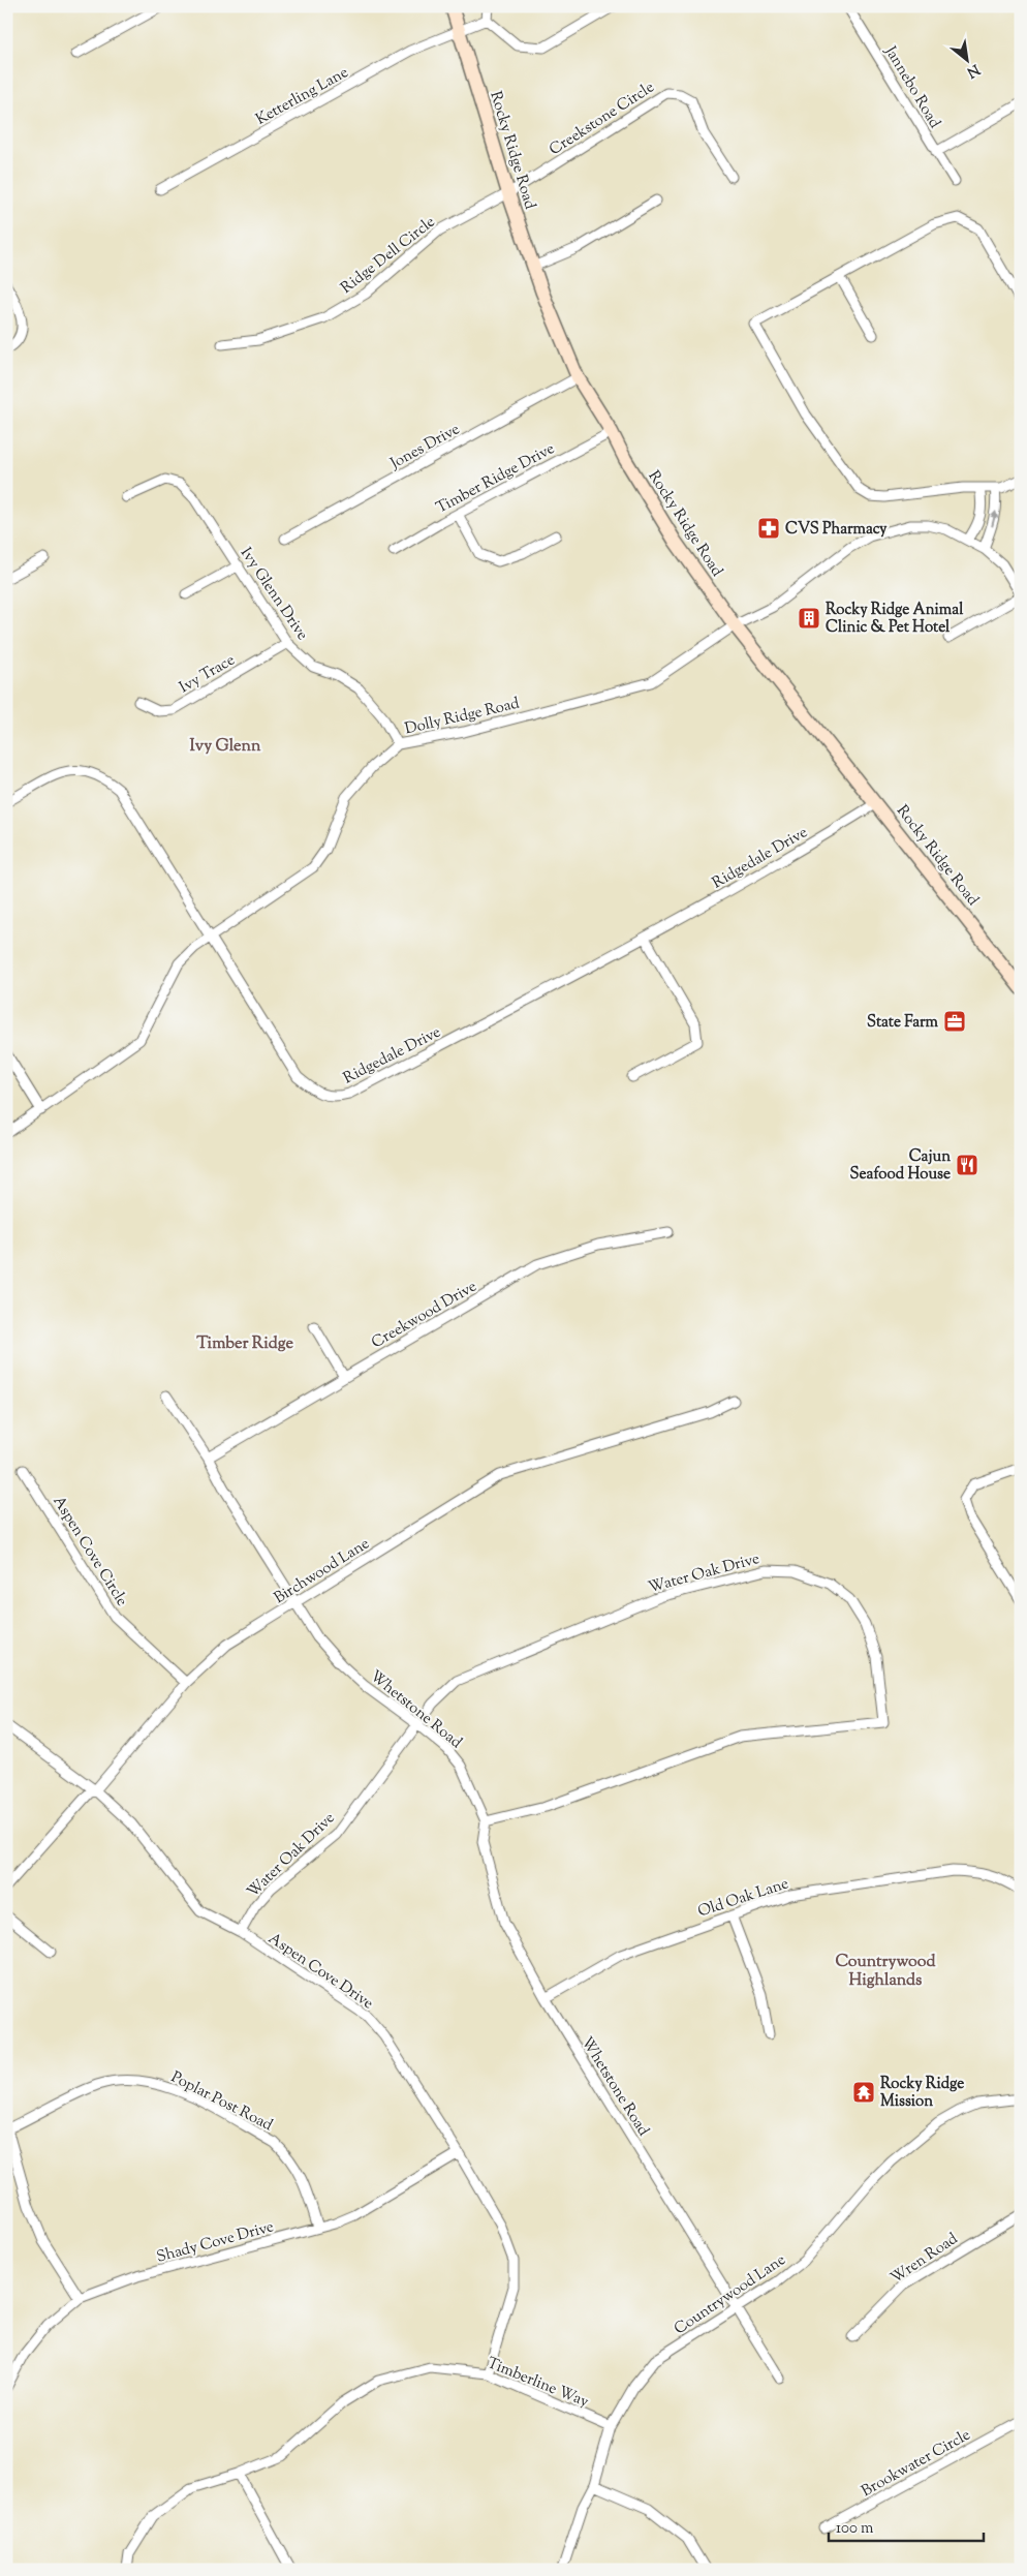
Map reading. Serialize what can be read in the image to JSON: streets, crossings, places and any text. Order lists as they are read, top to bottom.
{
  "streets": {
    "main road": ["Rocky Ridge Road"],
    "street": [
      "Jannebo Road",
      "Ketterling Lane",
      "Creekstone Circle",
      "Ridge Dell Circle",
      "Jones Drive",
      "Timber Ridge Drive",
      "Ivy Glenn Drive",
      "Ivy Trace",
      "Dolly Ridge Road",
      "Ridgedale Drive",
      "Creekwood Drive",
      "Aspen Cove Circle",
      "Birchwood Lane",
      "Water Oak Drive",
      "Whetstone Road",
      "Old Oak Lane",
      "Aspen Cove Drive",
      "Poplar Post Road",
      "Shady Cove Drive",
      "Wren Road",
      "Countrywood Lane",
      "Timberline Way",
      "Brookwater Circle"
    ]
  },
  "crossings": [
    ["Ketterling Lane", "Rocky Ridge Road"],
    ["Creekstone Circle", "Rocky Ridge Road"],
    ["Creekstone Circle", "Ridge Dell Circle"],
    ["Rocky Ridge Road", "Ridge Dell Circle"],
    ["Rocky Ridge Road", "Jones Drive"],
    ["Rocky Ridge Road", "Timber Ridge Drive"],
    ["Rocky Ridge Road", "Dolly Ridge Road"],
    ["Rocky Ridge Road", "Ridgedale Drive"],
    ["Ivy Glenn Drive", "Ivy Trace"],
    ["Ivy Glenn Drive", "Dolly Ridge Road"],
    ["Dolly Ridge Road", "Ridgedale Drive"],
    ["Creekwood Drive", "Whetstone Road"],
    ["Aspen Cove Circle", "Birchwood Lane"],
    ["Birchwood Lane", "Whetstone Road"],
    ["Birchwood Lane", "Aspen Cove Drive"],
    ["Water Oak Drive", "Whetstone Road"],
    ["Water Oak Drive", "Aspen Cove Drive"],
    ["Whetstone Road", "Old Oak Lane"],
    ["Whetstone Road", "Countrywood Lane"],
    ["Aspen Cove Drive", "Shady Cove Drive"],
    ["Aspen Cove Drive", "Timberline Way"],
    ["Poplar Post Road", "Shady Cove Drive"],
    ["Countrywood Lane", "Timberline Way"]
  ],
  "districts": ["Ivy Glenn", "Timber Ridge", "Countrywood Highlands"],
  "places": {
    "pharmacy": ["CVS Pharmacy"],
    "building": ["Rocky Ridge Animal Clinic & Pet Hotel"],
    "office": ["State Farm"],
    "restaurant": ["Cajun Seafood House"],
    "temple": ["Rocky Ridge Mission"]
  },
  "scale_bar": "100 m",
  "north": "bottom right"
}
